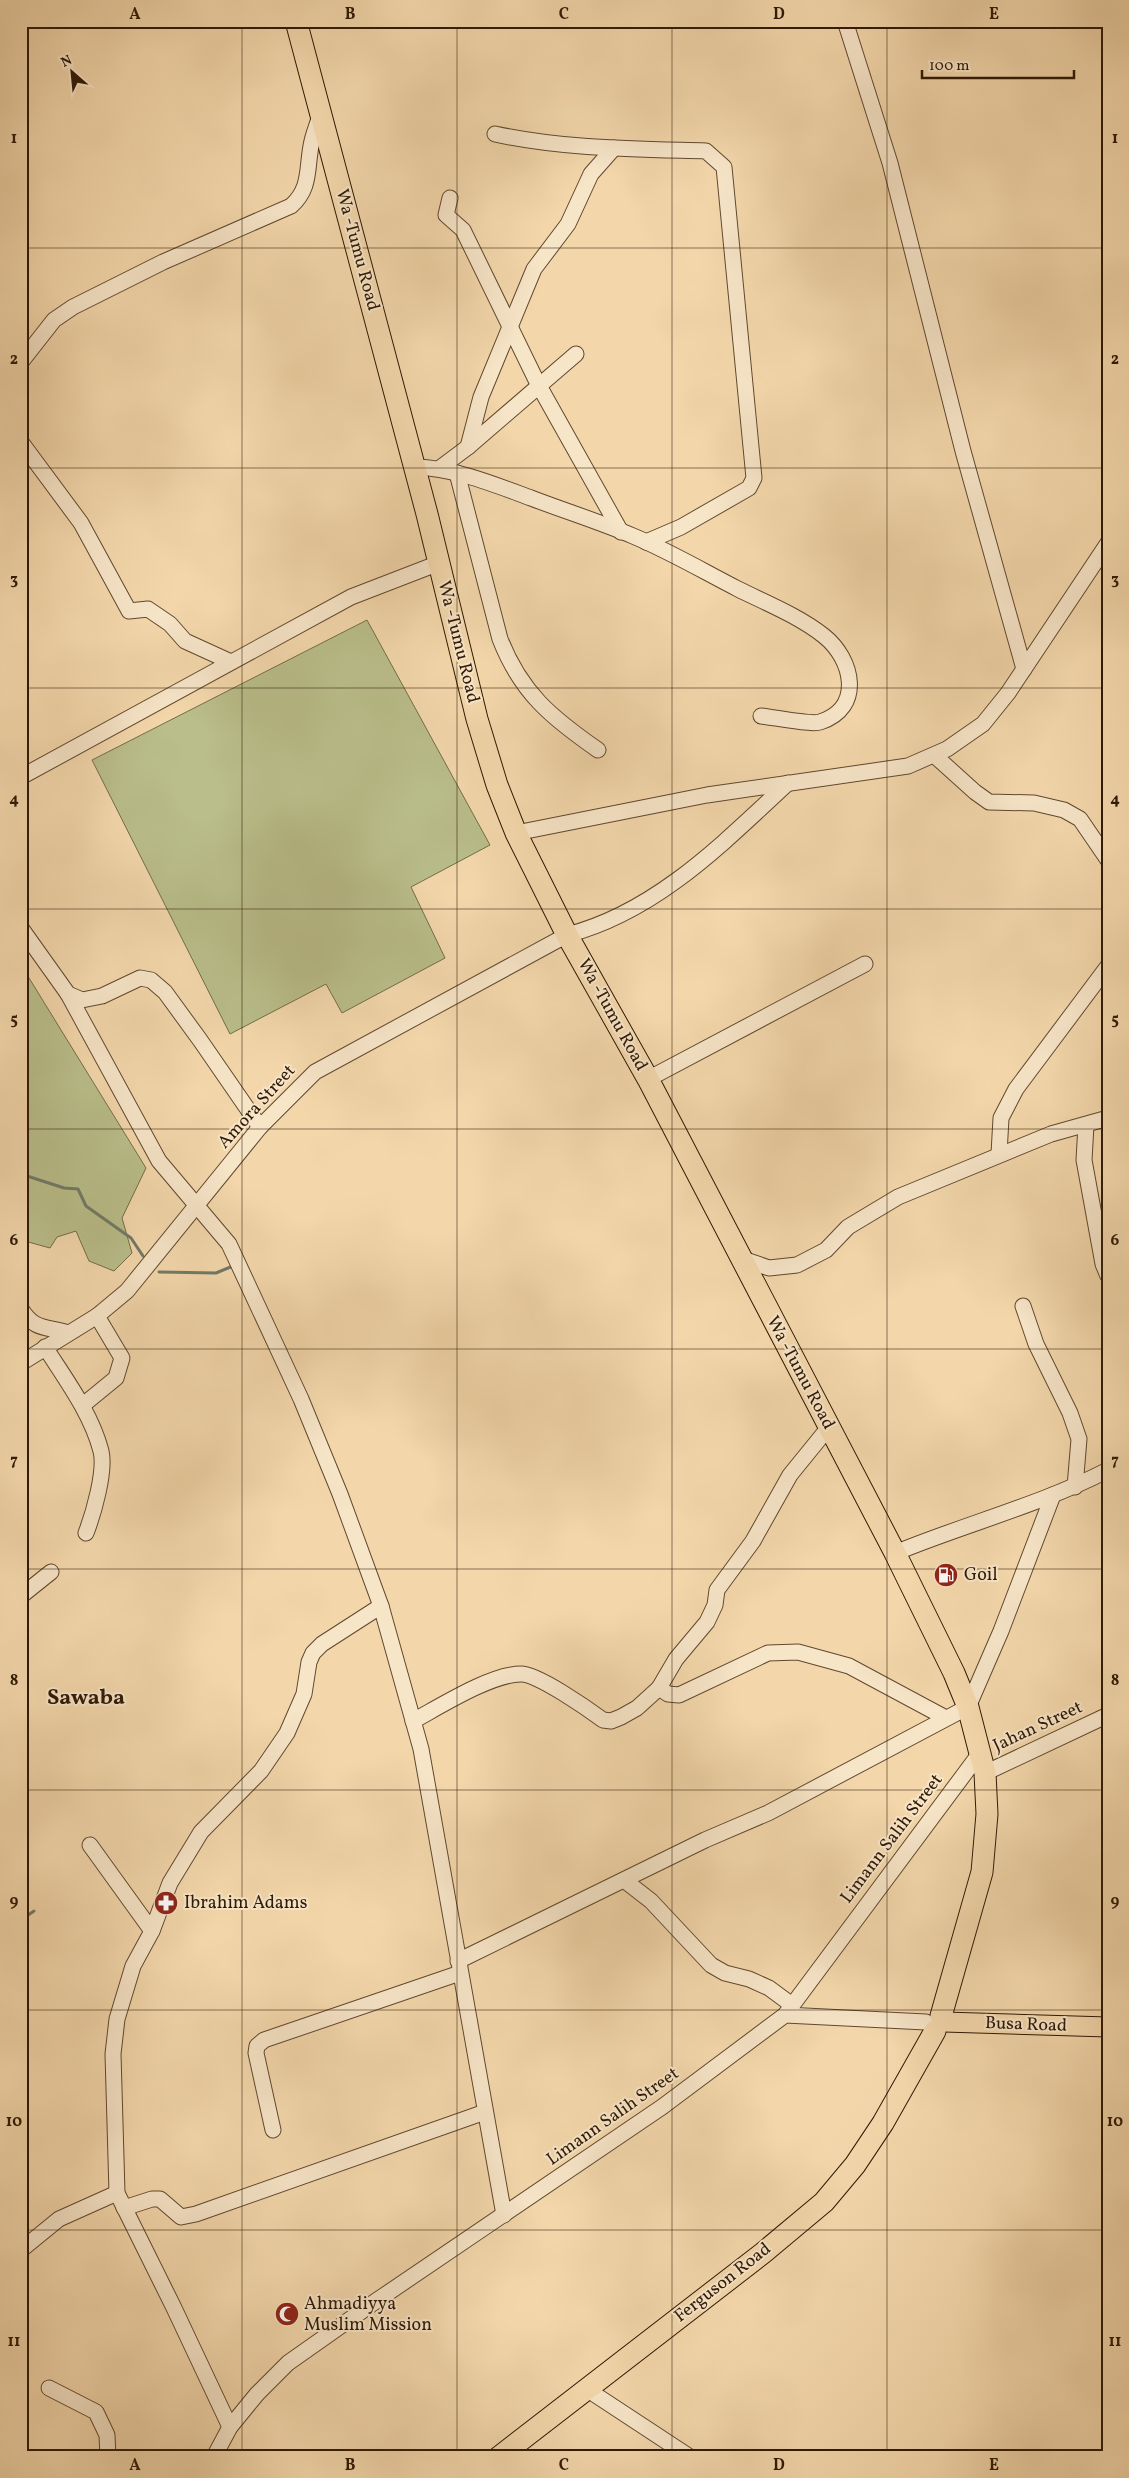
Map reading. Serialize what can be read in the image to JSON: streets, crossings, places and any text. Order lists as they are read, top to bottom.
{
  "streets": {
    "highway": ["Wa -Tumu Road", "Ferguson Road"],
    "main road": ["Busa Road"],
    "street": ["Amora Street", "Jahan Street", "Limann Salih Street"]
  },
  "crossings": [
    ["Wa -Tumu Road", "Amora Street"],
    ["Wa -Tumu Road", "Jahan Street"],
    ["Wa -Tumu Road", "Limann Salih Street"],
    ["Wa -Tumu Road", "Busa Road"],
    ["Wa -Tumu Road", "Ferguson Road"],
    ["Jahan Street", "Limann Salih Street"],
    ["Busa Road", "Ferguson Road"]
  ],
  "districts": ["Sawaba"],
  "places": {
    "fuel station": ["Goil"],
    "pharmacy": ["Ibrahim Adams"],
    "mosque": ["Ahmadiyya Muslim Mission"]
  },
  "scale_bar": "100 m",
  "north": "top left",
  "grid": {
    "columns": [
      "A",
      "B",
      "C",
      "D",
      "E"
    ],
    "rows": [
      "1",
      "2",
      "3",
      "4",
      "5",
      "6",
      "7",
      "8",
      "9",
      "10",
      "11"
    ]
  }
}
